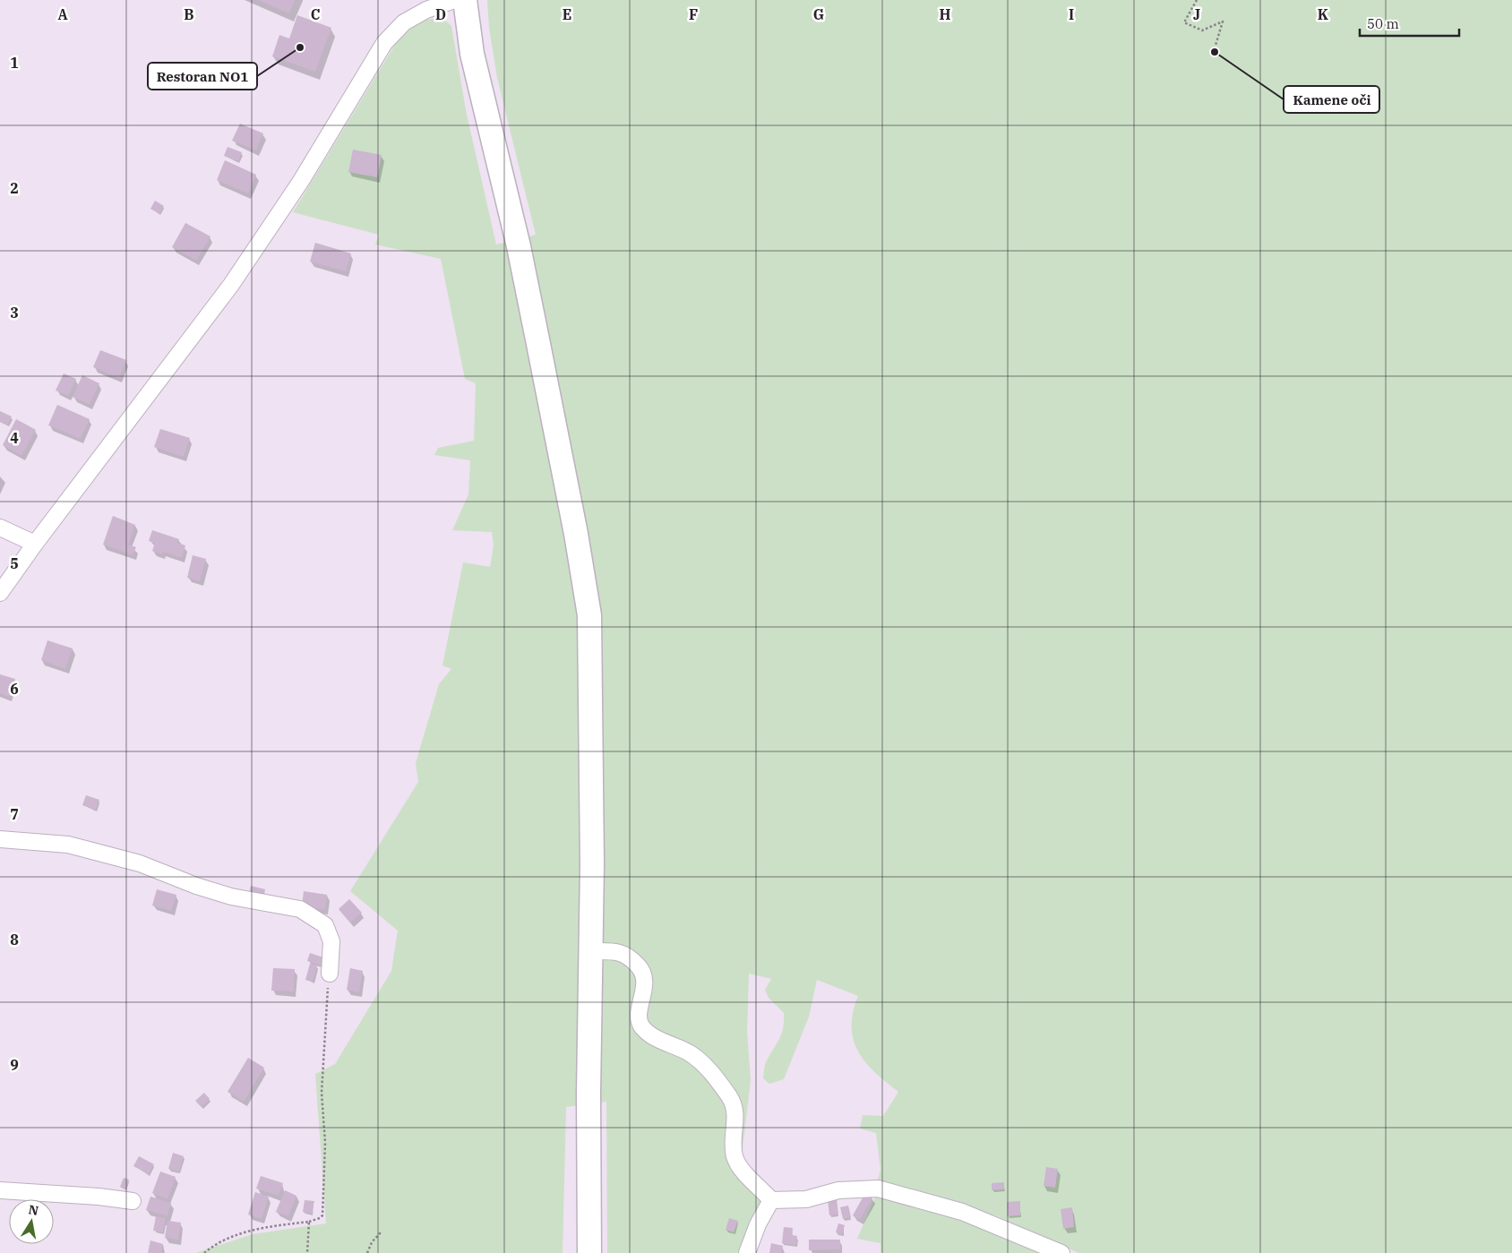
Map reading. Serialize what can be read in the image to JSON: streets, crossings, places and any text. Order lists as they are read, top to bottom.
{
  "places": ["Restoran NO1", "Kamene oči"],
  "scale_bar": "50 m",
  "north": "top",
  "grid": {
    "columns": [
      "A",
      "B",
      "C",
      "D",
      "E",
      "F",
      "G",
      "H",
      "I",
      "J",
      "K"
    ],
    "rows": [
      "1",
      "2",
      "3",
      "4",
      "5",
      "6",
      "7",
      "8",
      "9"
    ]
  }
}
